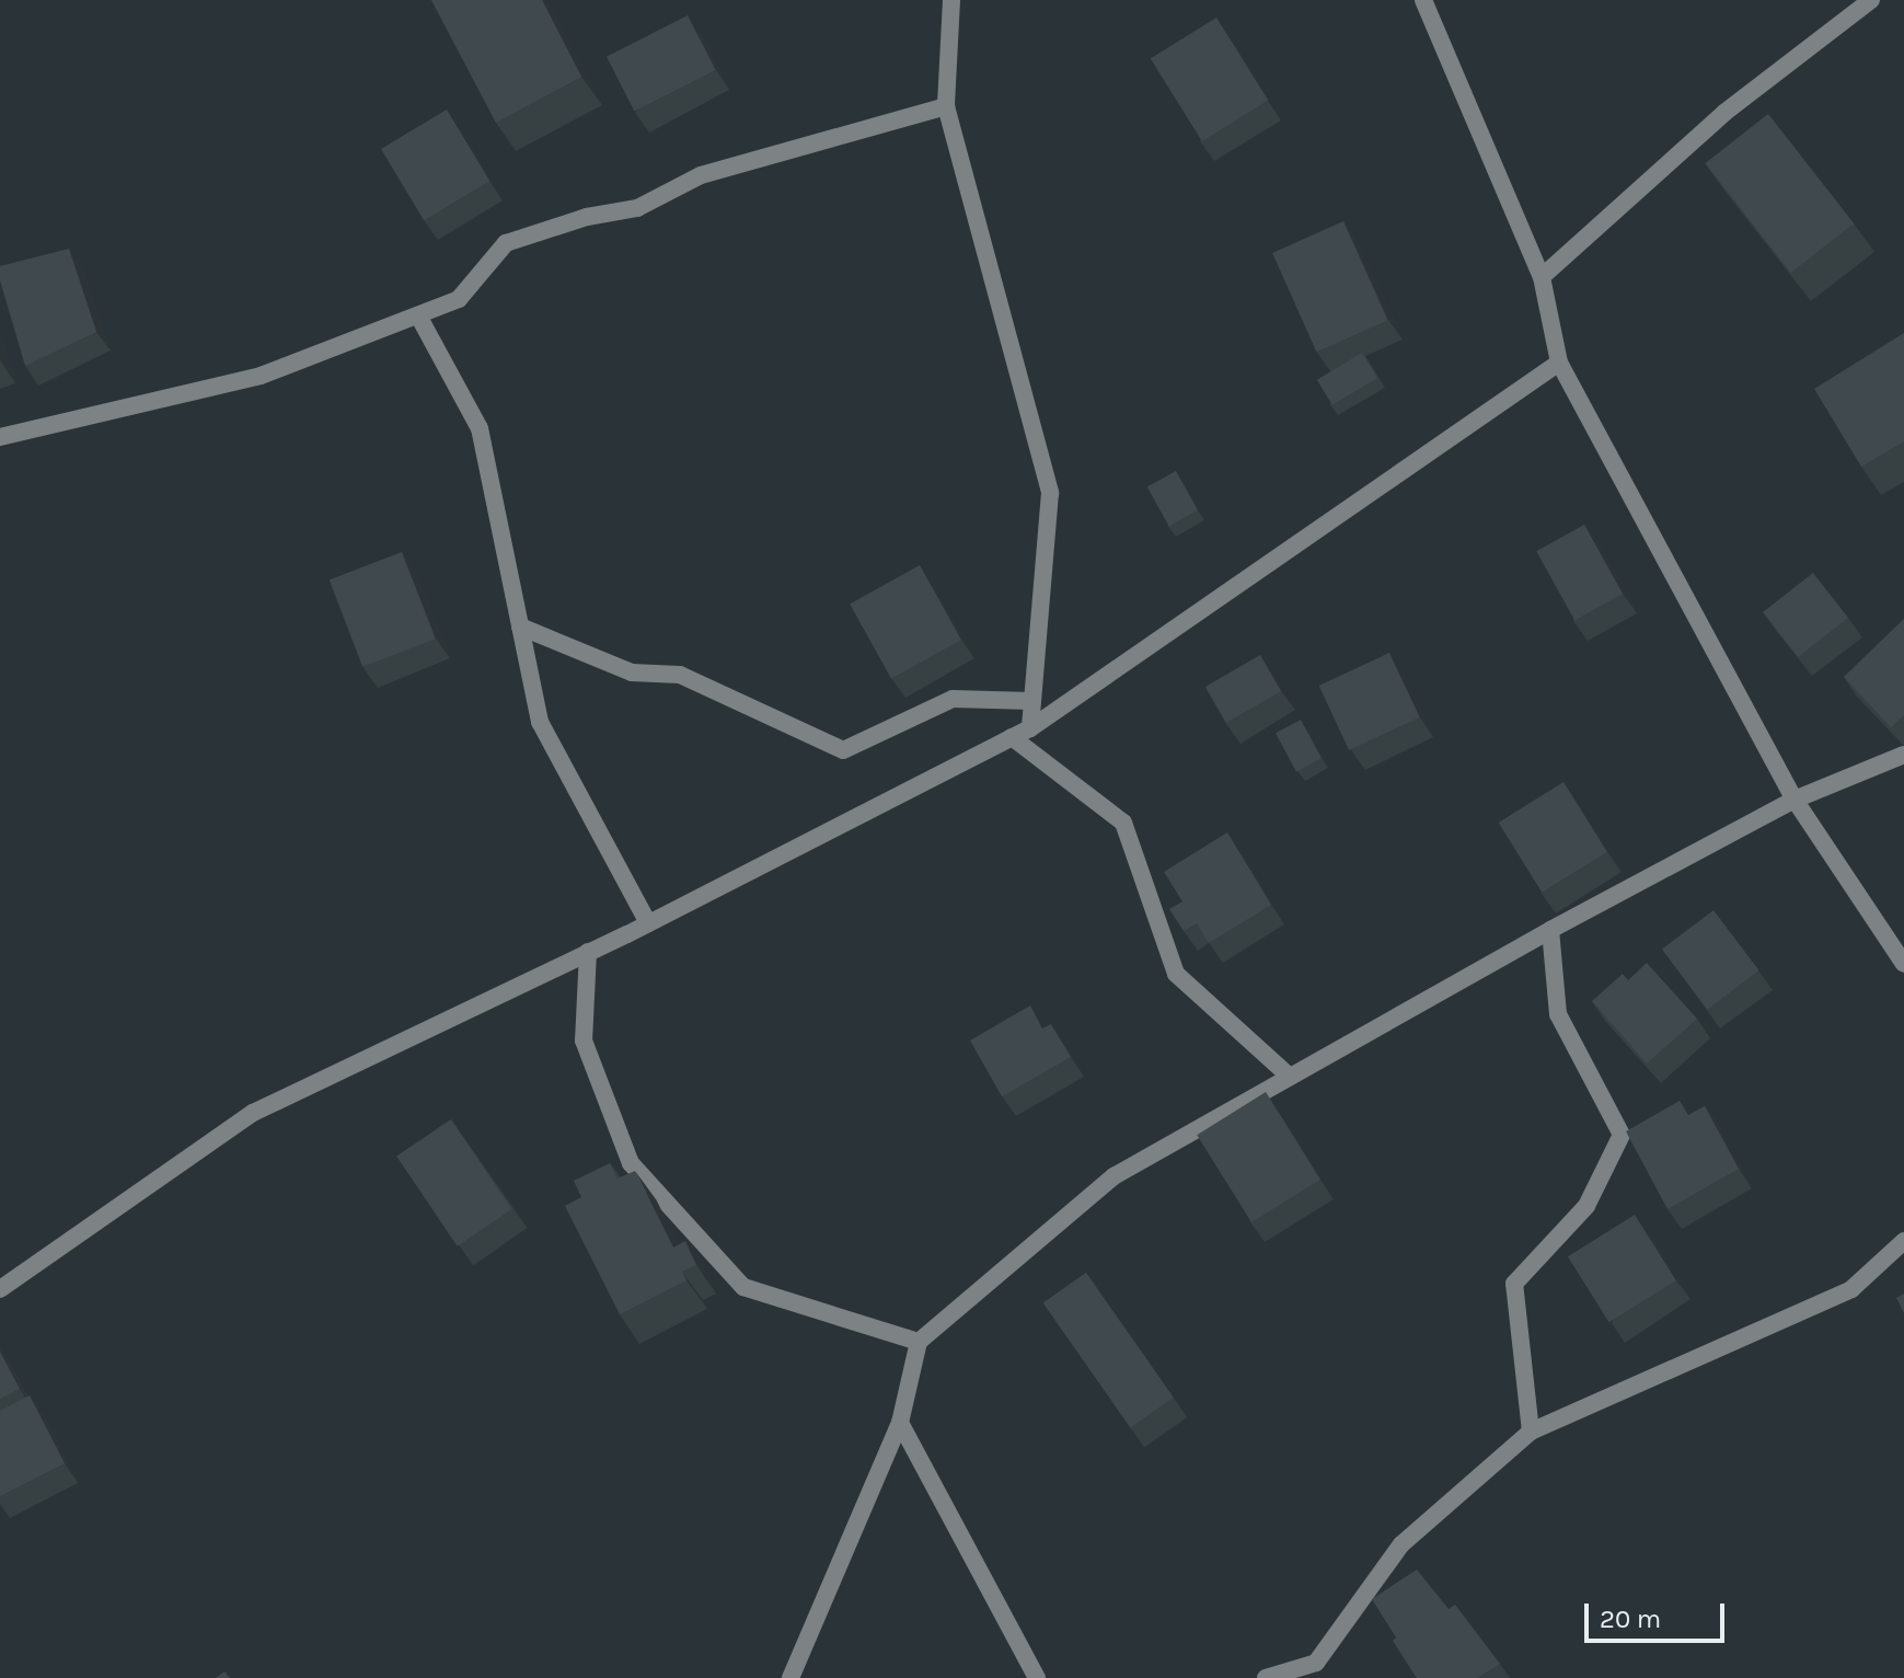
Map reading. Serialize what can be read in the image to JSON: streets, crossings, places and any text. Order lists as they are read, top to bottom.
{
  "scale_bar": "20 m"
}
